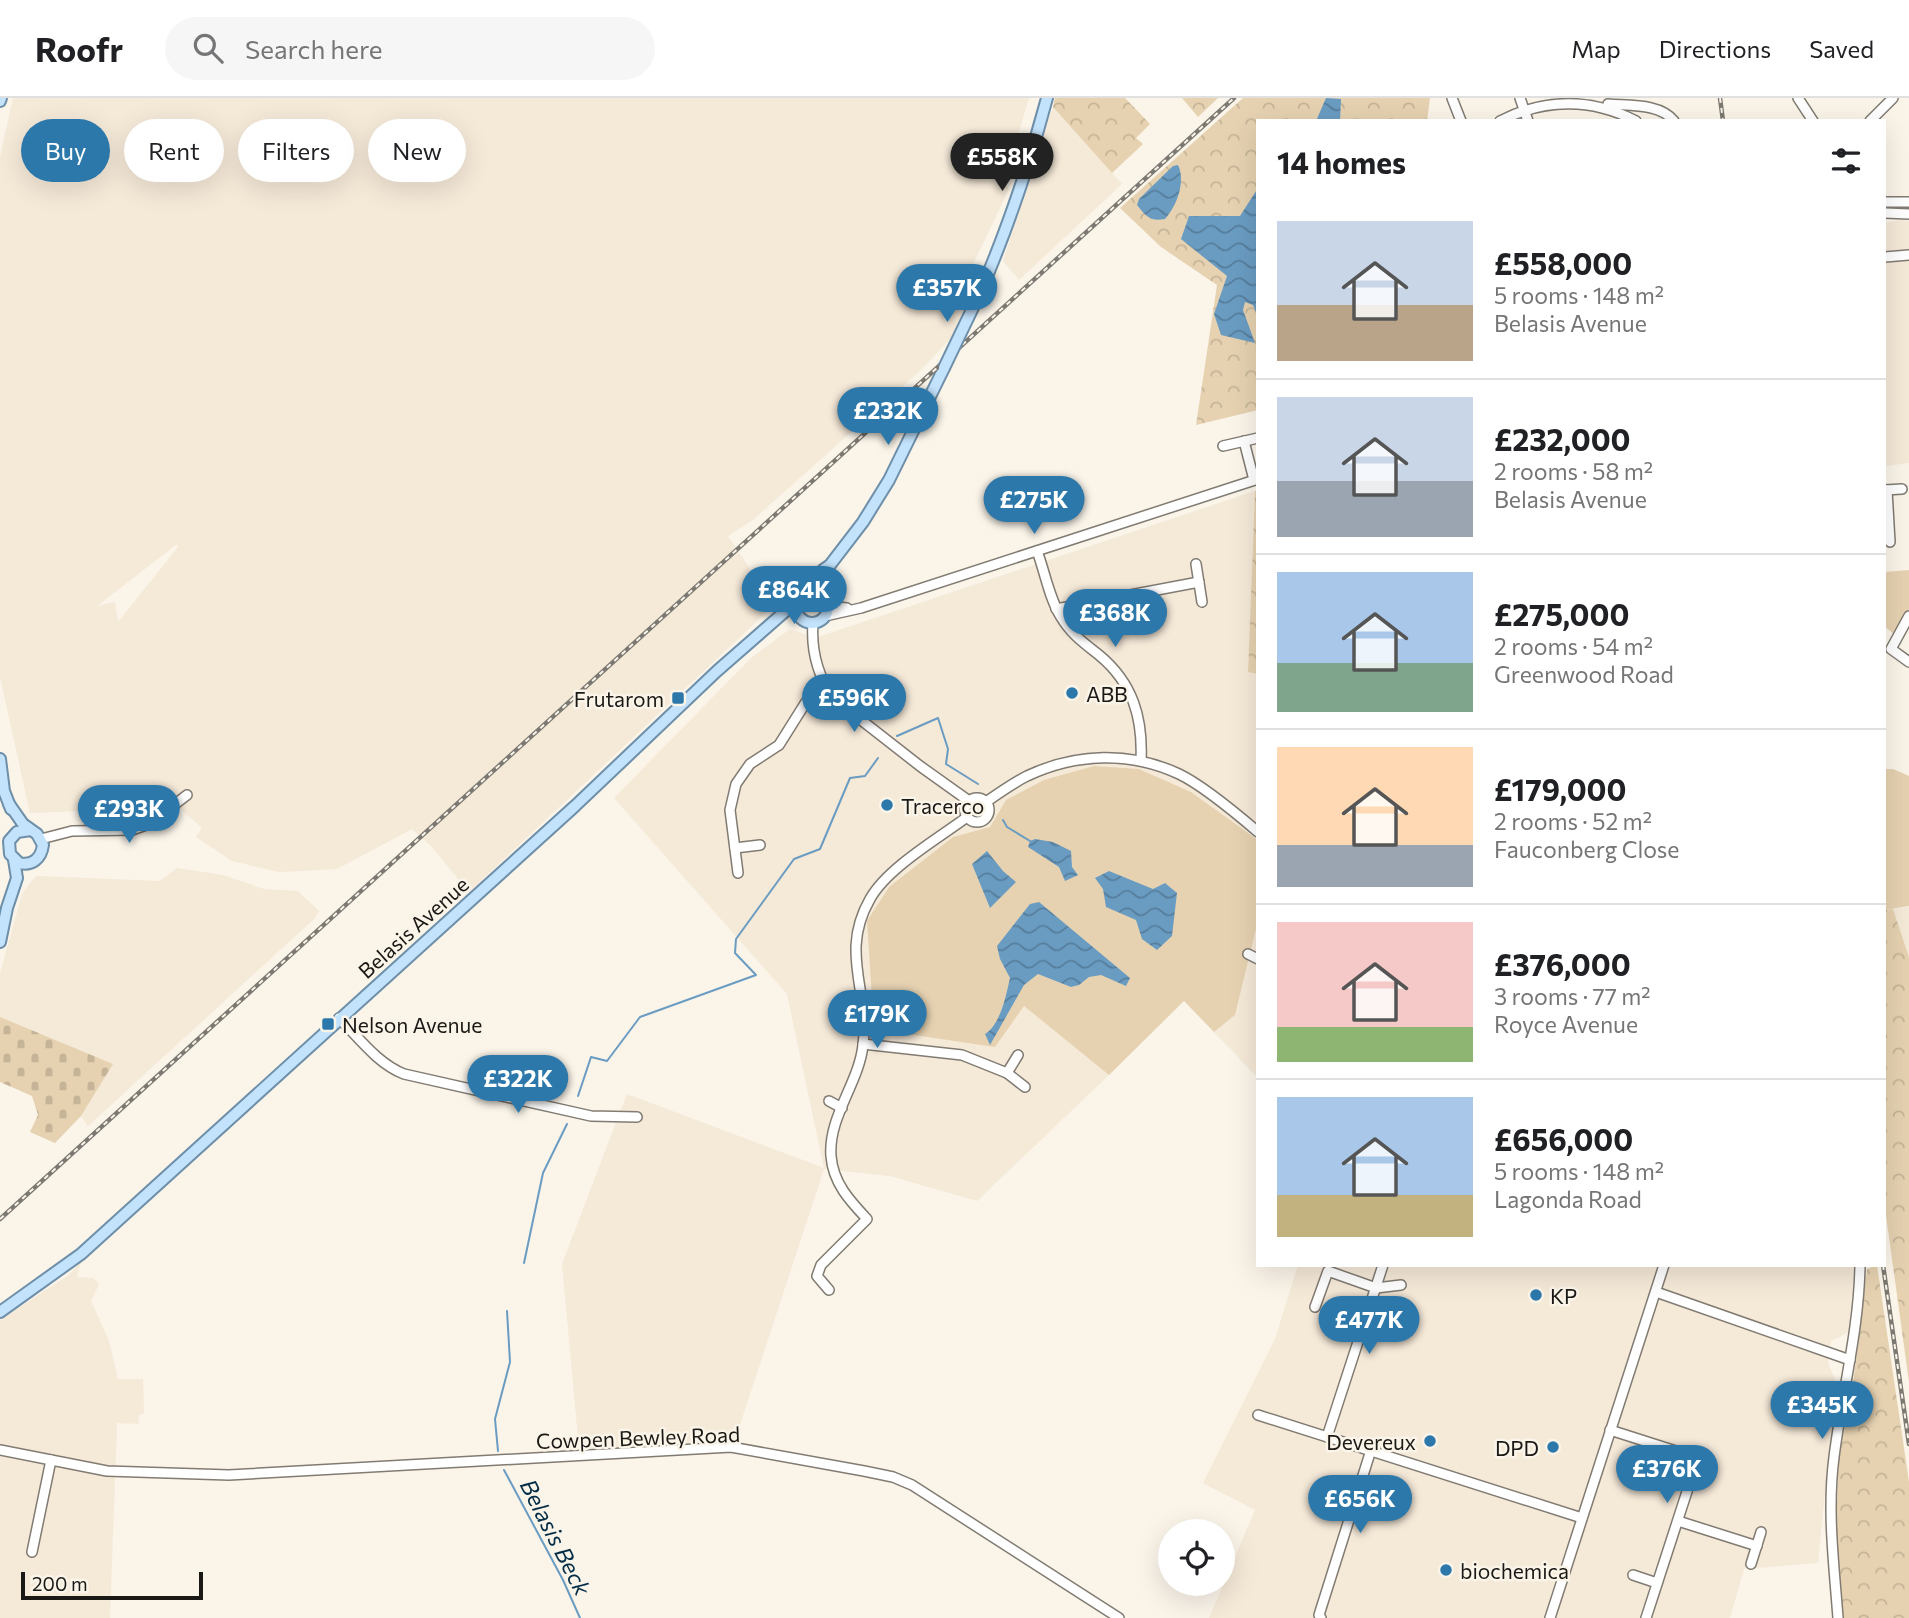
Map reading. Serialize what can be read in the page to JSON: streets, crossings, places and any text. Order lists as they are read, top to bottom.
{
  "streets": {
    "main road": ["Belasis Avenue"],
    "street": ["Cowpen Bewley Road"]
  },
  "water": ["Belasis Beck"],
  "places": {
    "other": [
      "ABB",
      "Tracerco",
      "KP",
      "Devereux",
      "DPD",
      "biochemica"
    ],
    "transit": ["Frutarom", "Nelson Avenue"]
  },
  "scale_bar": "200 m",
  "page": {
    "header": "Roofr",
    "search": "Search here",
    "nav": ["Map", "Directions", "Saved"],
    "chip": [
      "Buy",
      "Rent",
      "Filters",
      "New"
    ],
    "heading": "14 homes",
    "price": [
      "£558K",
      "£357K",
      "£232K",
      "£275K",
      "£864K",
      "£368K",
      "£596K",
      "£293K",
      "£179K",
      "£322K",
      "£477K",
      "£345K",
      "£376K",
      "£656K"
    ],
    "list": [
      {
        "name": "£558,000",
        "note": "5 rooms · 148 m² · Belasis Avenue"
      },
      {
        "name": "£232,000",
        "note": "2 rooms · 58 m² · Belasis Avenue"
      },
      {
        "name": "£275,000",
        "note": "2 rooms · 54 m² · Greenwood Road"
      },
      {
        "name": "£179,000",
        "note": "2 rooms · 52 m² · Fauconberg Close"
      },
      {
        "name": "£376,000",
        "note": "3 rooms · 77 m² · Royce Avenue"
      },
      {
        "name": "£656,000",
        "note": "5 rooms · 148 m² · Lagonda Road"
      }
    ],
    "scale": "200 m"
  }
}
